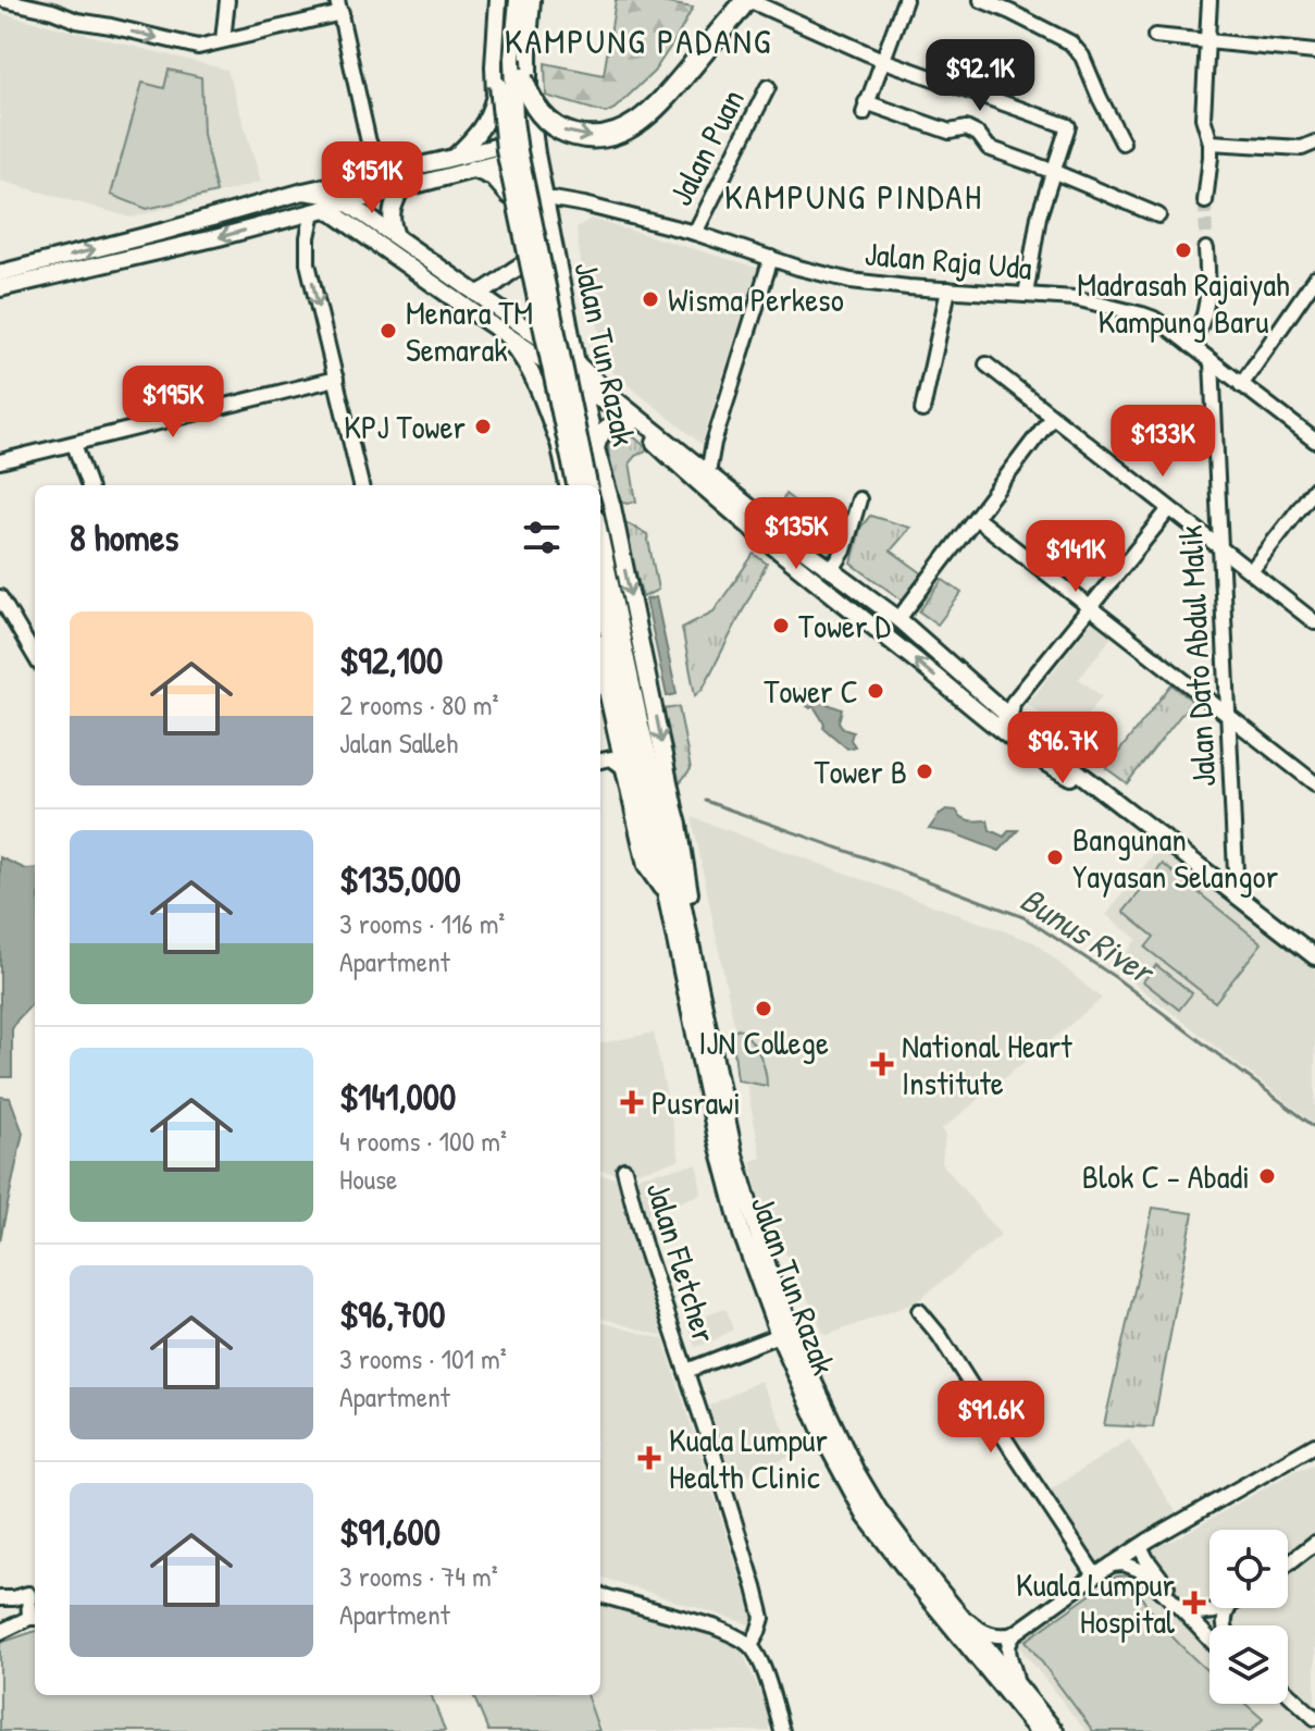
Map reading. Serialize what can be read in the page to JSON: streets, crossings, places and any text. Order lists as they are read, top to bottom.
{
  "streets": {
    "main road": ["Jalan Tun Razak"],
    "street": [
      "Jalan Puan",
      "Jalan Raja Uda",
      "Jalan Dato Abdul Malik",
      "Jalan Fletcher"
    ]
  },
  "crossings": [
    ["Jalan Puan", "Jalan Raja Uda"],
    ["Jalan Raja Uda", "Jalan Tun Razak"],
    ["Jalan Raja Uda", "Jalan Dato Abdul Malik"],
    ["Jalan Tun Razak", "Jalan Fletcher"]
  ],
  "districts": ["KAMPUNG PADANG", "KAMPUNG PINDAH"],
  "water": ["Bunus River"],
  "places": {
    "other": [
      "Madrasah Rajaiyah Kampung Baru",
      "Wisma Perkeso",
      "Menara TM Semarak",
      "KPJ Tower",
      "Tower D",
      "Tower C",
      "Tower B",
      "Bangunan Yayasan Selangor",
      "IJN College",
      "Blok C - Abadi"
    ],
    "health": [
      "National Heart Institute",
      "Pusrawi",
      "Kuala Lumpur Health Clinic",
      "Kuala Lumpur Hospital"
    ]
  },
  "page": {
    "price": [
      "$92.1K",
      "$151K",
      "$195K",
      "$133K",
      "$135K",
      "$141K",
      "$96.7K",
      "$91.6K"
    ],
    "heading": "8 homes",
    "list": [
      {
        "name": "$92,100",
        "note": "2 rooms · 80 m² · Jalan Salleh"
      },
      {
        "name": "$135,000",
        "note": "3 rooms · 116 m² · Apartment"
      },
      {
        "name": "$141,000",
        "note": "4 rooms · 100 m² · House"
      },
      {
        "name": "$96,700",
        "note": "3 rooms · 101 m² · Apartment"
      },
      {
        "name": "$91,600",
        "note": "3 rooms · 74 m² · Apartment"
      }
    ]
  }
}
